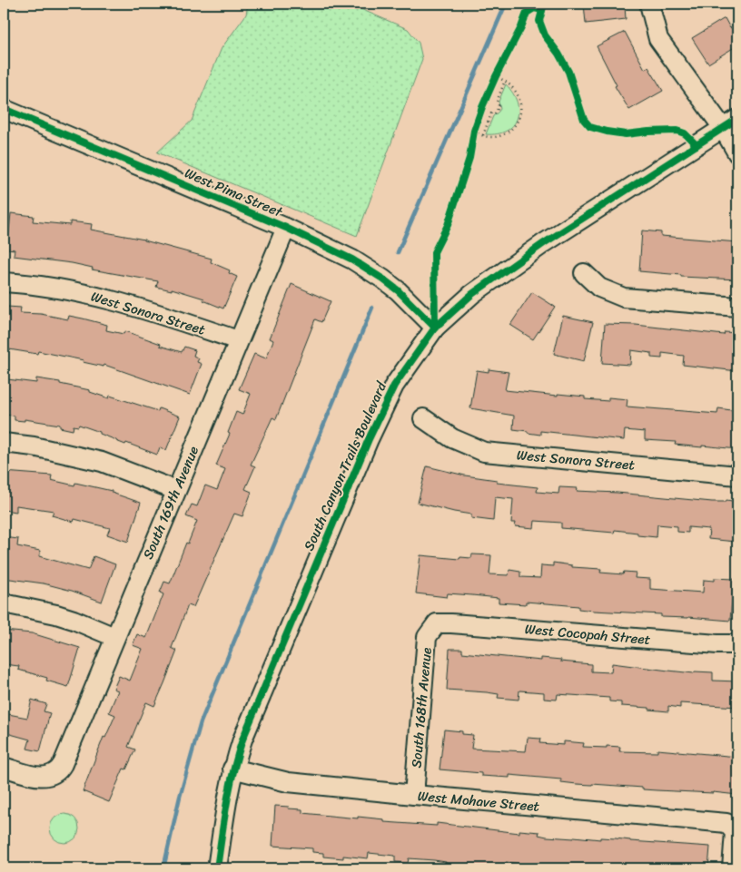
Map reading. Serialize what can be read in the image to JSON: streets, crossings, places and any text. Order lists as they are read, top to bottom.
{
  "streets": {
    "street": [
      "West Pima Street",
      "West Sonora Street",
      "South Canyon Trails Boulevard",
      "South 169th Avenue",
      "West Cocopah Street",
      "South 168th Avenue",
      "West Mohave Street"
    ]
  },
  "crossings": [
    ["West Pima Street", "South Canyon Trails Boulevard"],
    ["West Pima Street", "South 169th Avenue"],
    ["West Sonora Street", "South 169th Avenue"],
    ["South Canyon Trails Boulevard", "West Mohave Street"],
    ["West Cocopah Street", "South 168th Avenue"],
    ["South 168th Avenue", "West Mohave Street"]
  ]
}
